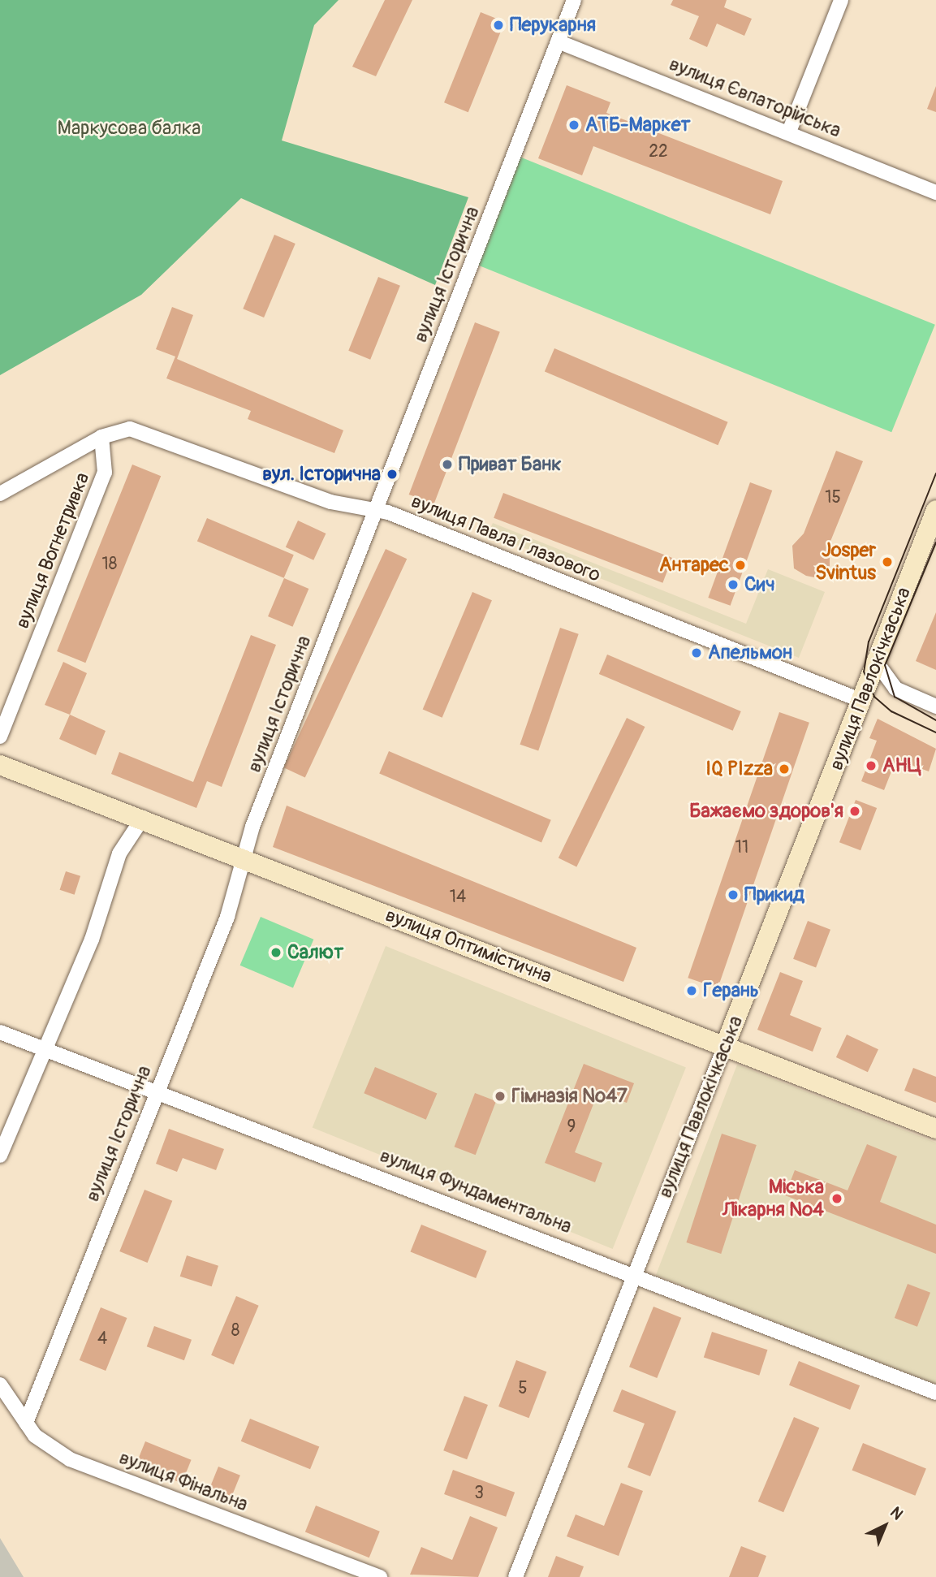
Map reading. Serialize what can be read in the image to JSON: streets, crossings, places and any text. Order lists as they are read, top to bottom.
{
  "streets": {
    "street": [
      "вулиця Євпаторійська",
      "вулиця Історична",
      "вулиця Павла Глазового",
      "вулиця Вогнетривка",
      "вулиця Павлокічкаська",
      "вулиця Оптимістична",
      "вулиця Фундаментальна",
      "вулиця Фінальна"
    ]
  },
  "crossings": [
    ["вулиця Євпаторійська", "вулиця Історична"],
    ["вулиця Історична", "вулиця Павла Глазового"],
    ["вулиця Історична", "вулиця Оптимістична"],
    ["вулиця Історична", "вулиця Фундаментальна"],
    ["вулиця Історична", "вулиця Фінальна"],
    ["вулиця Павла Глазового", "вулиця Вогнетривка"],
    ["вулиця Павла Глазового", "вулиця Павлокічкаська"],
    ["вулиця Павлокічкаська", "вулиця Оптимістична"],
    ["вулиця Павлокічкаська", "вулиця Фундаментальна"]
  ],
  "parks": ["Маркусова балка"],
  "places": [
    "Перукарня",
    "АТБ-Маркет",
    "Приват Банк",
    "вул. Історична",
    "Josper Svintus",
    "Антарес",
    "Сич",
    "Апельмон",
    "АНЦ",
    "IQ PIzza",
    "Бажаємо здоров'я",
    "Прикид",
    "Салют",
    "Герань",
    "Гімназія №47",
    "Міська Лікарня №4"
  ],
  "house_numbers": [
    "22",
    "15",
    "18",
    "11",
    "14",
    "9",
    "8",
    "4",
    "5",
    "3"
  ],
  "north": "top right"
}
